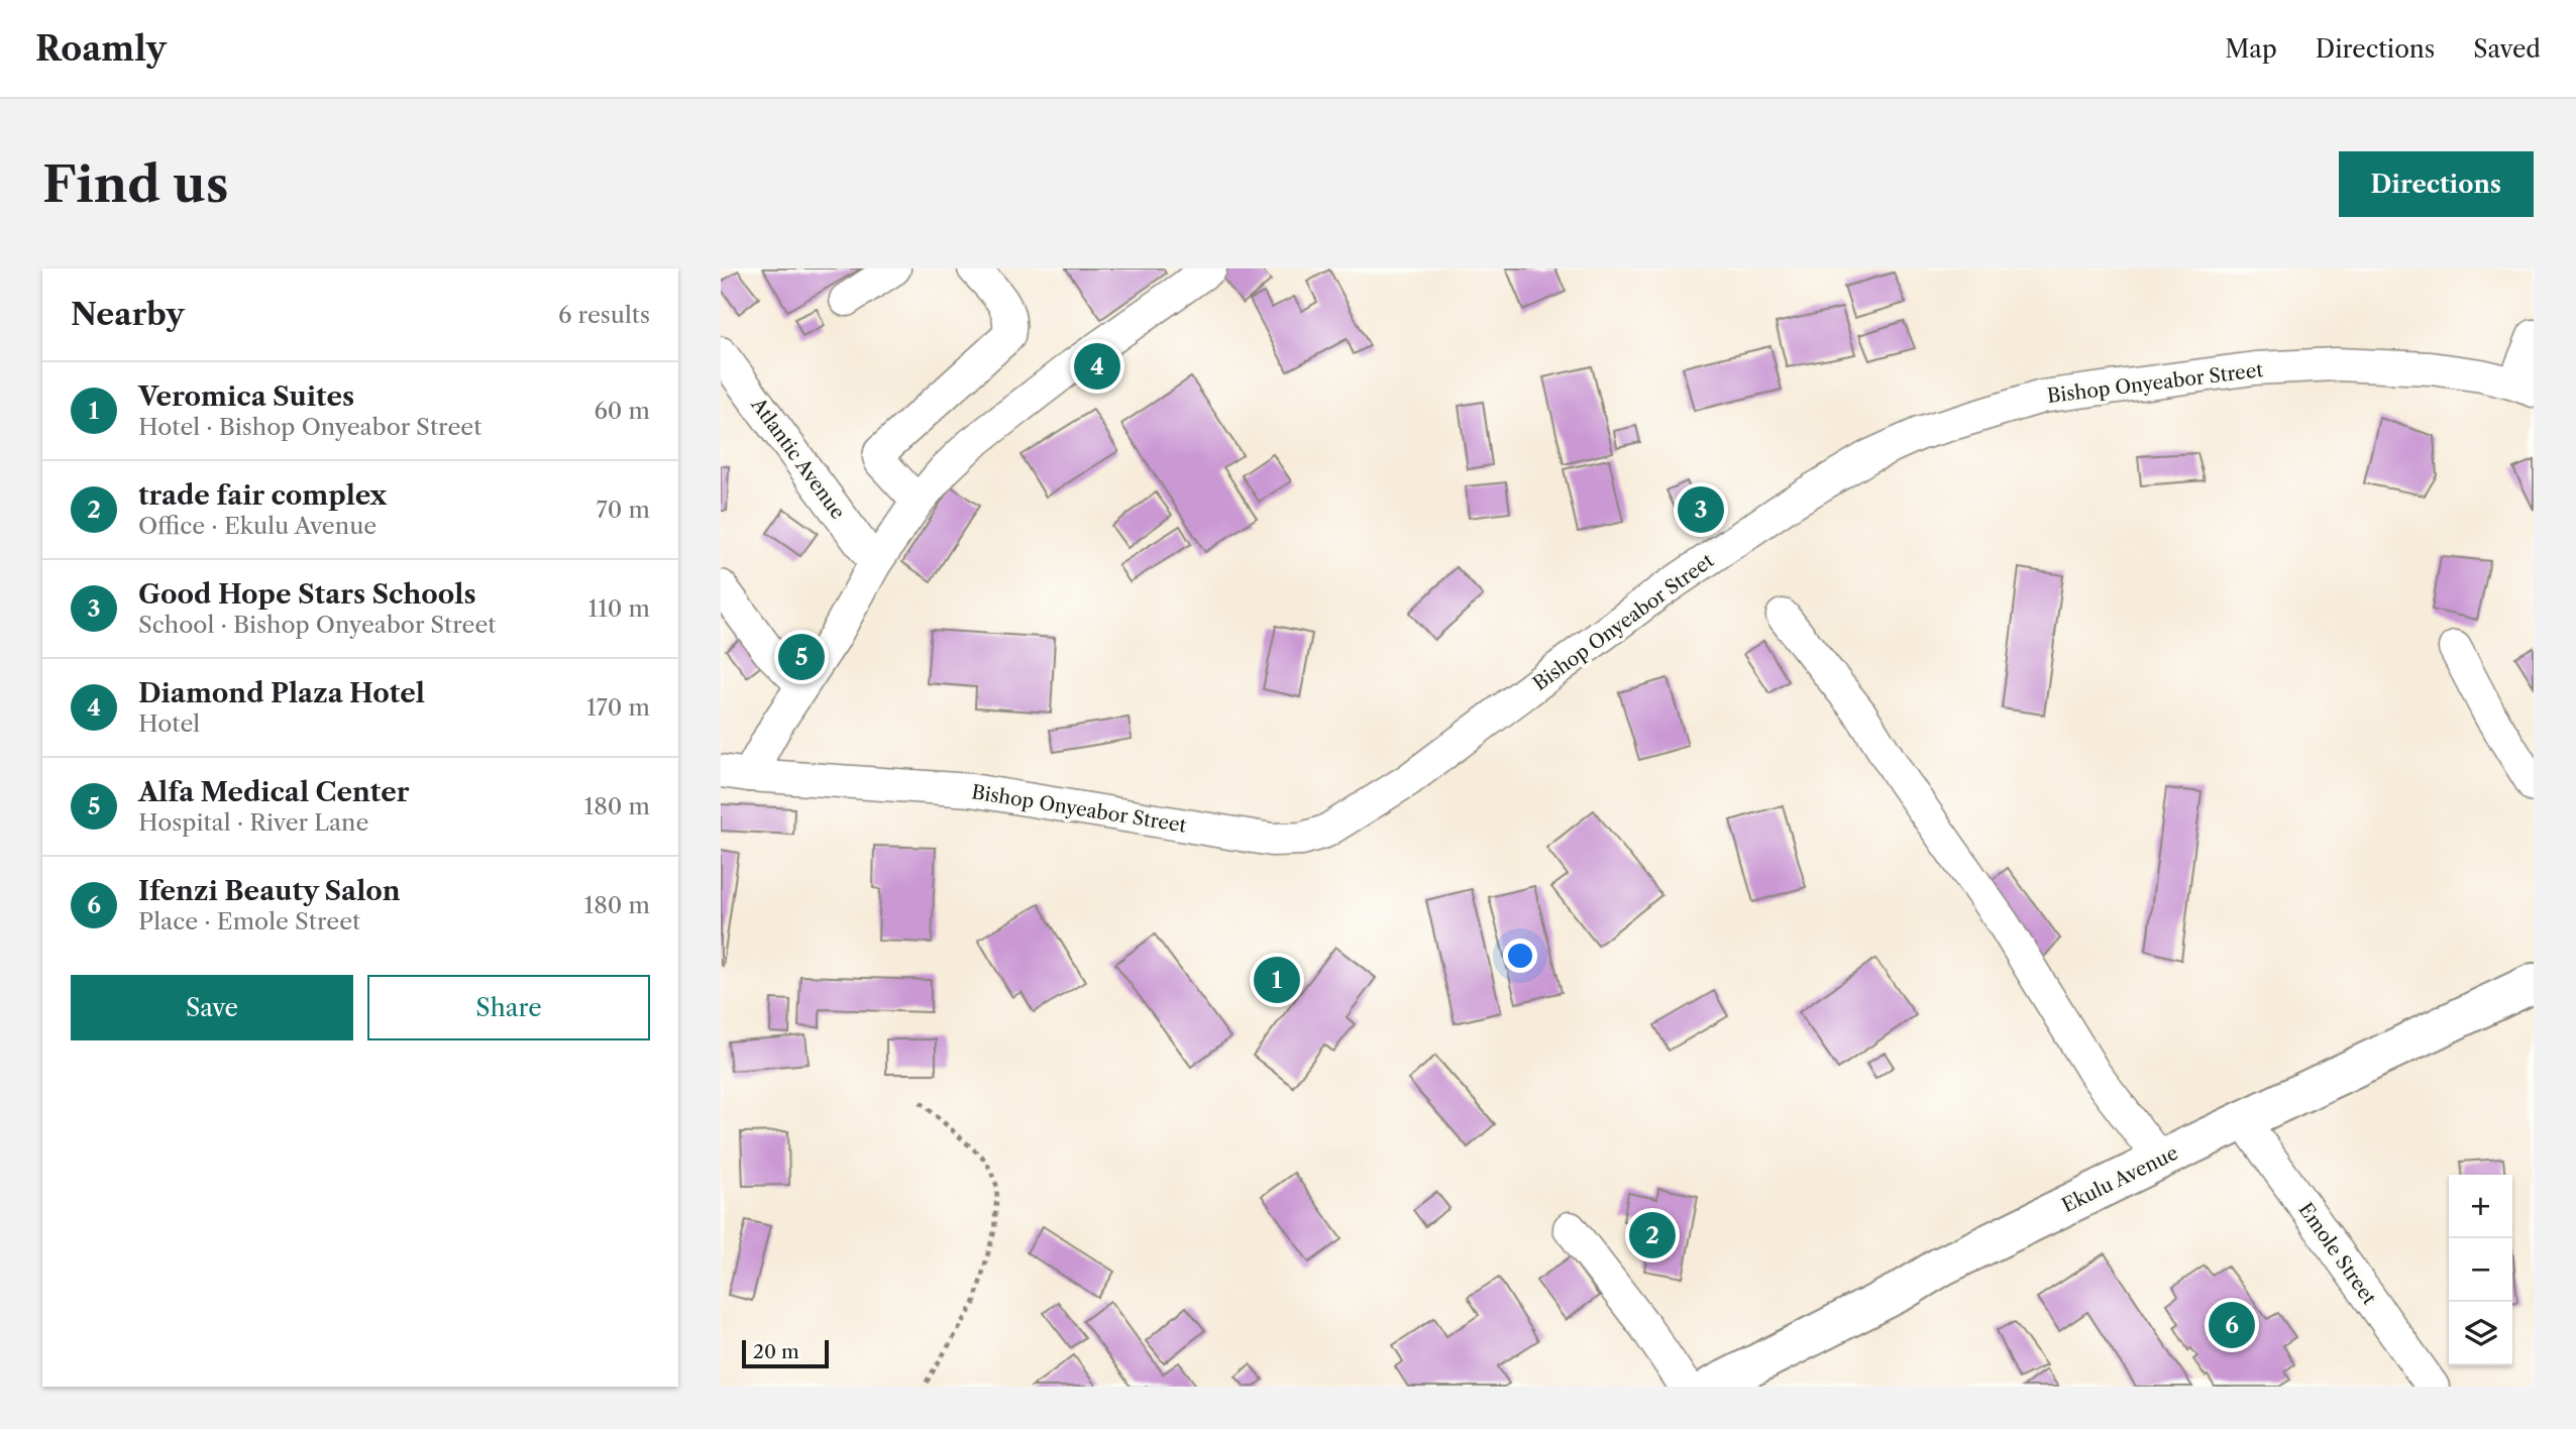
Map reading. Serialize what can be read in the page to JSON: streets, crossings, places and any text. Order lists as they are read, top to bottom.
{
  "streets": {
    "main road": ["Ekulu Avenue"],
    "street": ["Bishop Onyeabor Street", "Atlantic Avenue", "Emole Street"]
  },
  "crossings": [
    ["Ekulu Avenue", "Emole Street"]
  ],
  "scale_bar": "20 m",
  "page": {
    "header": "Roamly",
    "nav": ["Map", "Directions", "Saved"],
    "buttons": [
      "Directions",
      ["Save", "Share"]
    ],
    "title": "Find us",
    "heading": ["Nearby", "6 results"],
    "pins": [
      "4",
      "3",
      "5",
      "1",
      "2",
      "6"
    ],
    "list": [
      {
        "mark": "1",
        "name": "Veromica Suites",
        "note": "Hotel · Bishop Onyeabor Street",
        "value": "60 m"
      },
      {
        "mark": "2",
        "name": "trade fair complex",
        "note": "Office · Ekulu Avenue",
        "value": "70 m"
      },
      {
        "mark": "3",
        "name": "Good Hope Stars Schools",
        "note": "School · Bishop Onyeabor Street",
        "value": "110 m"
      },
      {
        "mark": "4",
        "name": "Diamond Plaza Hotel",
        "note": "Hotel",
        "value": "170 m"
      },
      {
        "mark": "5",
        "name": "Alfa Medical Center",
        "note": "Hospital · River Lane",
        "value": "180 m"
      },
      {
        "mark": "6",
        "name": "Ifenzi Beauty Salon",
        "note": "Place · Emole Street",
        "value": "180 m"
      }
    ],
    "map_buttons": ["+", "−"],
    "scale": "20 m"
  }
}
